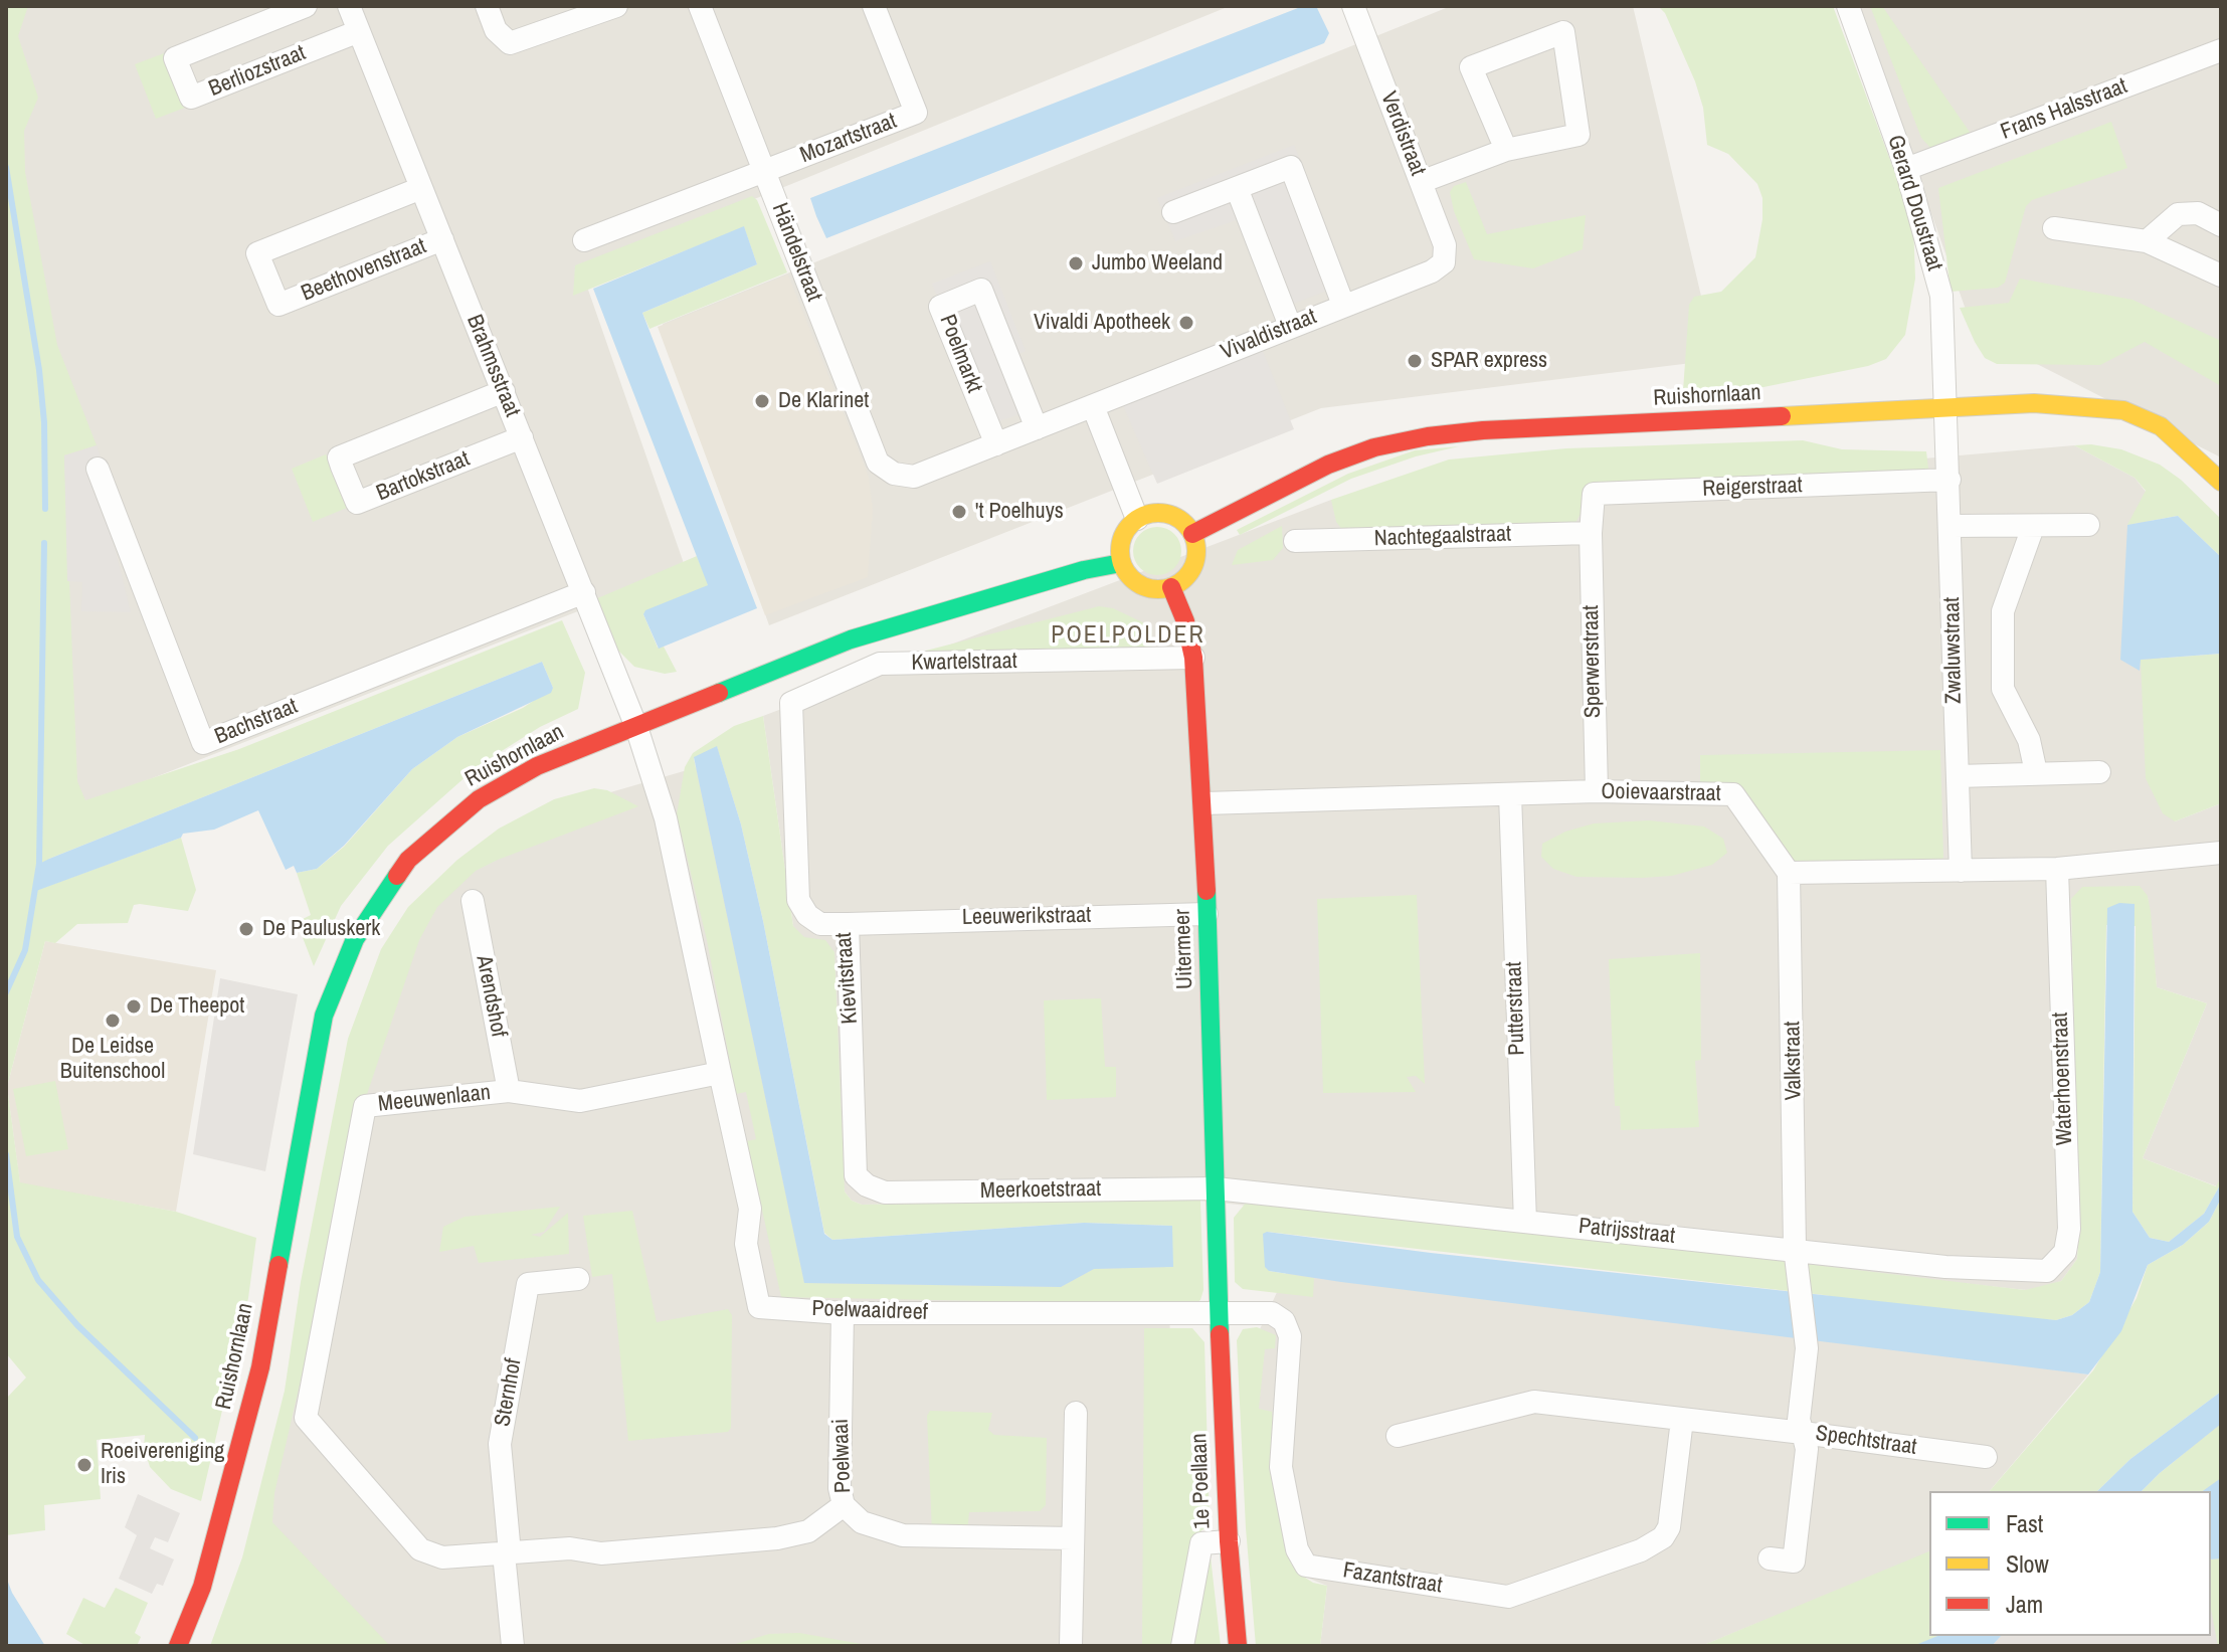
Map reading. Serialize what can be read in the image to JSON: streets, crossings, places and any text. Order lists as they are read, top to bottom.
{
  "streets": {
    "main road": ["Ruishornlaan", "Uitermeer", "1e Poellaan"],
    "street": [
      "Berliozstraat",
      "Frans Halsstraat",
      "Verdistraat",
      "Mozartstraat",
      "Gerard Doustraat",
      "Händelstraat",
      "Beethovenstraat",
      "Vivaldistraat",
      "Poelmarkt",
      "Brahmsstraat",
      "Bartokstraat",
      "Reigerstraat",
      "Nachtegaalstraat",
      "Zwaluwstraat",
      "Sperwerstraat",
      "Kwartelstraat",
      "Bachstraat",
      "Ooievaarstraat",
      "Leeuwerikstraat",
      "Kievitstraat",
      "Arendshof",
      "Putterstraat",
      "Valkstraat",
      "Waterhoenstraat",
      "Meeuwenlaan",
      "Meerkoetstraat",
      "Patrijsstraat",
      "Poelwaaidreef",
      "Sternhof",
      "Spechtstraat",
      "Poelwaai",
      "Fazantstraat"
    ]
  },
  "crossings": [
    ["Berliozstraat", "Brahmsstraat"],
    ["Frans Halsstraat", "Gerard Doustraat"],
    ["Verdistraat", "Vivaldistraat"],
    ["Mozartstraat", "Händelstraat"],
    ["Gerard Doustraat", "Ruishornlaan"],
    ["Gerard Doustraat", "Zwaluwstraat"],
    ["Händelstraat", "Vivaldistraat"],
    ["Beethovenstraat", "Brahmsstraat"],
    ["Vivaldistraat", "Poelmarkt"],
    ["Brahmsstraat", "Ruishornlaan"],
    ["Brahmsstraat", "Bartokstraat"],
    ["Brahmsstraat", "Bachstraat"],
    ["Ruishornlaan", "Zwaluwstraat"],
    ["Ruishornlaan", "Uitermeer"],
    ["Reigerstraat", "Nachtegaalstraat"],
    ["Reigerstraat", "Zwaluwstraat"],
    ["Reigerstraat", "Sperwerstraat"],
    ["Nachtegaalstraat", "Sperwerstraat"],
    ["Sperwerstraat", "Ooievaarstraat"],
    ["Kwartelstraat", "Uitermeer"],
    ["Kwartelstraat", "Kievitstraat"],
    ["Ooievaarstraat", "Uitermeer"],
    ["Ooievaarstraat", "Putterstraat"],
    ["Ooievaarstraat", "Valkstraat"],
    ["Leeuwerikstraat", "Uitermeer"],
    ["Leeuwerikstraat", "Kievitstraat"],
    ["Uitermeer", "Meerkoetstraat"],
    ["Uitermeer", "Patrijsstraat"],
    ["Uitermeer", "Poelwaaidreef"],
    ["Uitermeer", "1e Poellaan"],
    ["Uitermeer", "Fazantstraat"],
    ["Kievitstraat", "Meerkoetstraat"],
    ["Arendshof", "Meeuwenlaan"],
    ["Putterstraat", "Patrijsstraat"],
    ["Valkstraat", "Patrijsstraat"],
    ["Waterhoenstraat", "Patrijsstraat"],
    ["Meeuwenlaan", "Poelwaaidreef"],
    ["Meeuwenlaan", "Sternhof"],
    ["Meeuwenlaan", "Poelwaai"],
    ["Meerkoetstraat", "Patrijsstraat"],
    ["Poelwaaidreef", "Poelwaai"],
    ["Poelwaaidreef", "1e Poellaan"],
    ["Poelwaaidreef", "Fazantstraat"],
    ["1e Poellaan", "Fazantstraat"]
  ],
  "districts": ["POELPOLDER"],
  "places": [
    "Jumbo Weeland",
    "Vivaldi Apotheek",
    "SPAR express",
    "De Klarinet",
    "'t Poelhuys",
    "De Pauluskerk",
    "De Theepot",
    "De Leidse Buitenschool",
    "Roeivereniging Iris"
  ],
  "legend": ["Fast", "Slow", "Jam"]
}
